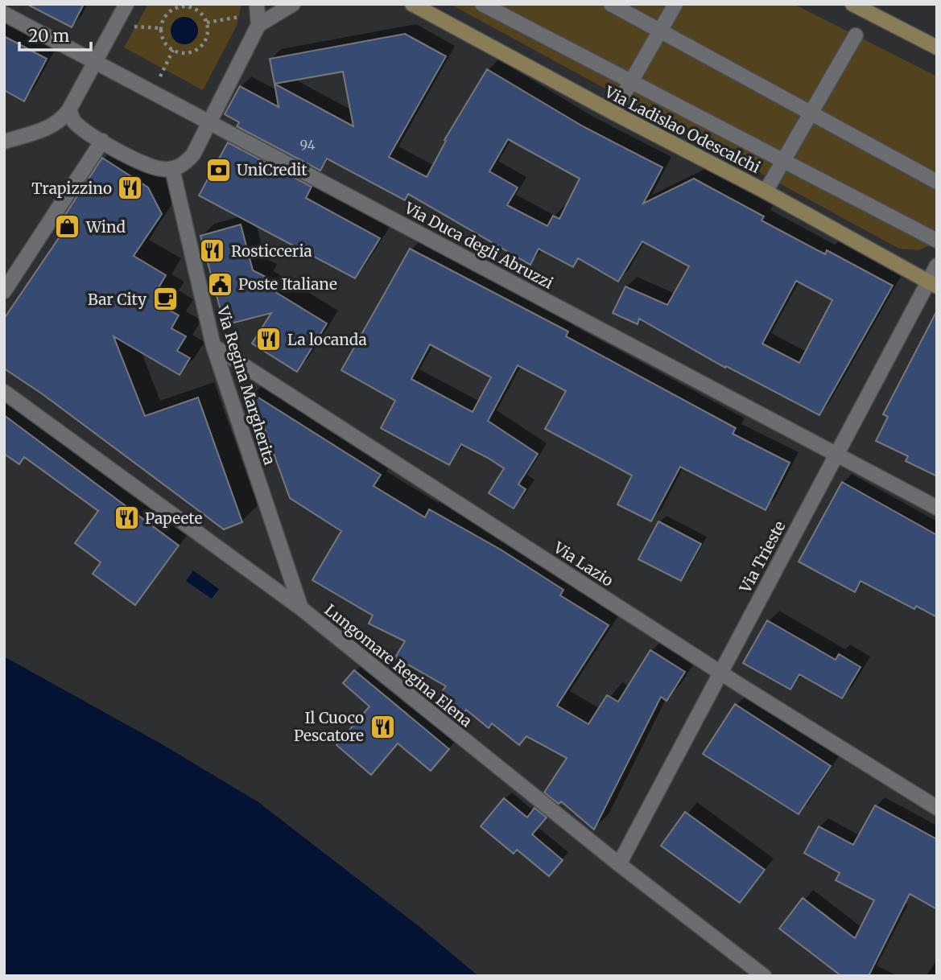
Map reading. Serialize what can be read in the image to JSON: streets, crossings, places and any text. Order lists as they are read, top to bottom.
{
  "streets": {
    "street": [
      "Via Ladislao Odescalchi",
      "Via Duca degli Abruzzi",
      "Via Regina Margherita",
      "Via Trieste",
      "Via Lazio",
      "Lungomare Regina Elena"
    ]
  },
  "crossings": [
    ["Via Ladislao Odescalchi", "Via Trieste"],
    ["Via Duca degli Abruzzi", "Via Trieste"],
    ["Via Regina Margherita", "Via Lazio"],
    ["Via Regina Margherita", "Lungomare Regina Elena"],
    ["Via Trieste", "Via Lazio"],
    ["Via Trieste", "Lungomare Regina Elena"]
  ],
  "places": {
    "bank": ["UniCredit"],
    "restaurant": [
      "Trapizzino",
      "Rosticceria",
      "La locanda",
      "Papeete",
      "Il Cuoco Pescatore"
    ],
    "shop": ["Wind"],
    "public building": ["Poste Italiane"],
    "cafe": ["Bar City"]
  },
  "house_numbers": ["94"],
  "scale_bar": "20 m"
}
